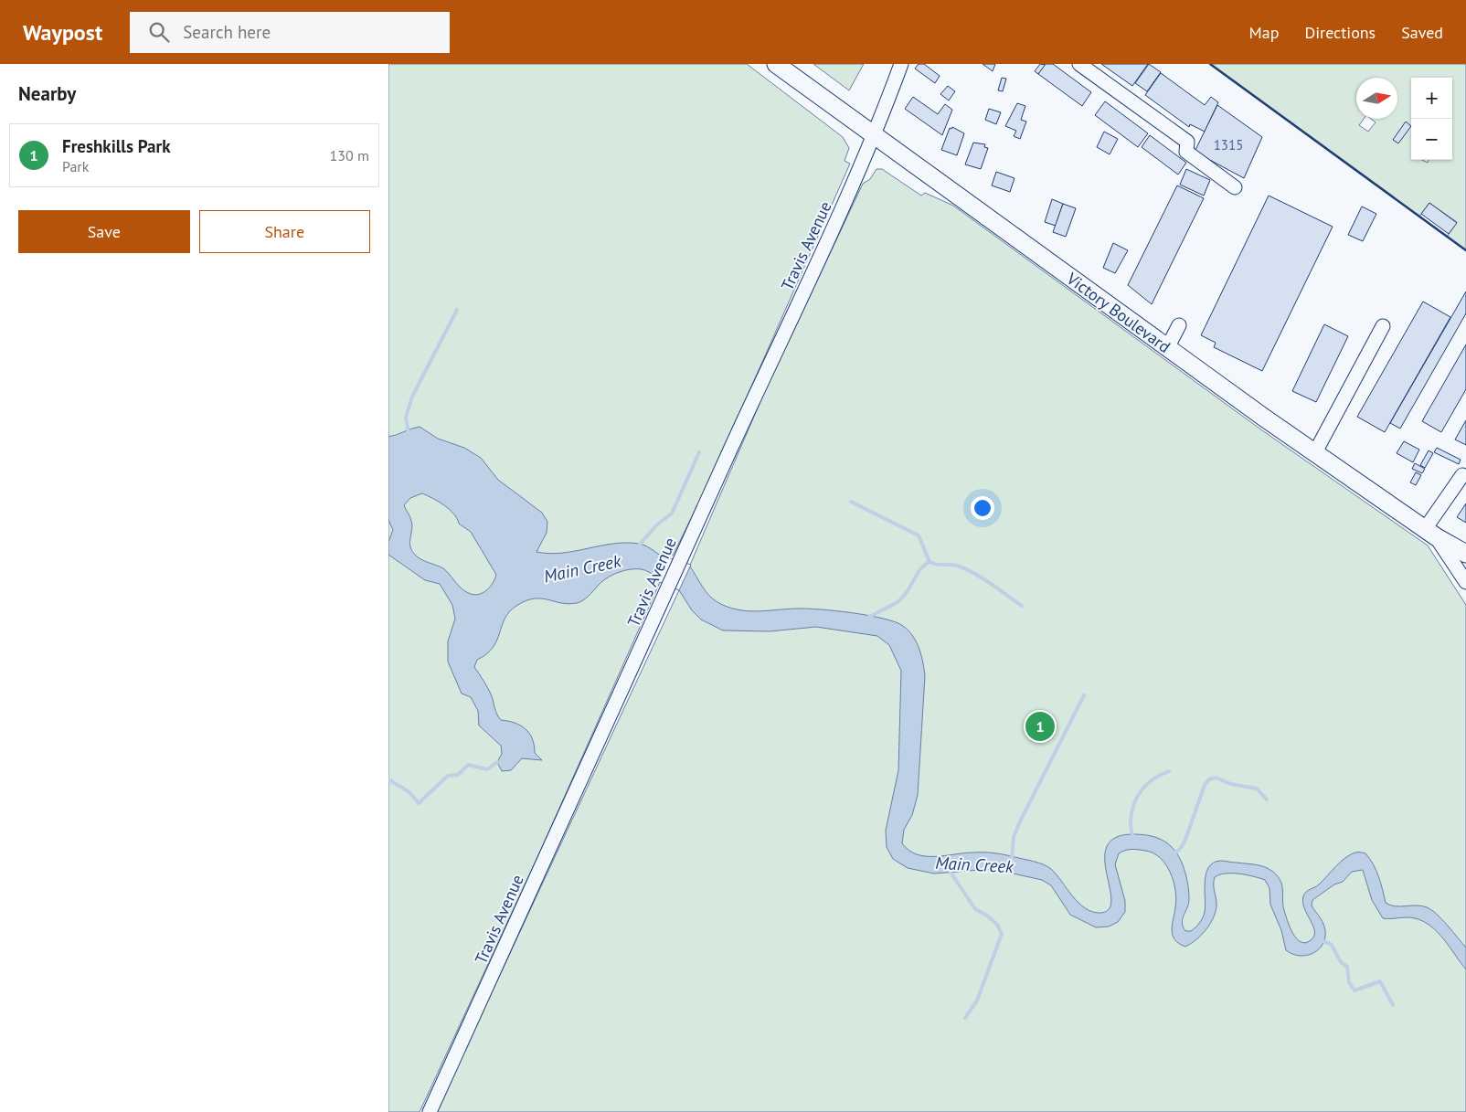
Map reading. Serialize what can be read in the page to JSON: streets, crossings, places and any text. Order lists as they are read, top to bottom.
{
  "streets": {
    "main road": ["Victory Boulevard"],
    "street": ["Travis Avenue"]
  },
  "crossings": [
    ["Travis Avenue", "Victory Boulevard"]
  ],
  "water": ["Main Creek"],
  "house_numbers": ["1315"],
  "north": "right",
  "page": {
    "header": "Waypost",
    "search": "Search here",
    "nav": ["Map", "Directions", "Saved"],
    "heading": "Nearby",
    "map_buttons": ["+", "−"],
    "list": [
      {
        "mark": "1",
        "name": "Freshkills Park",
        "note": "Park",
        "value": "130 m"
      }
    ],
    "buttons": ["Save", "Share"],
    "pins": "1"
  }
}
